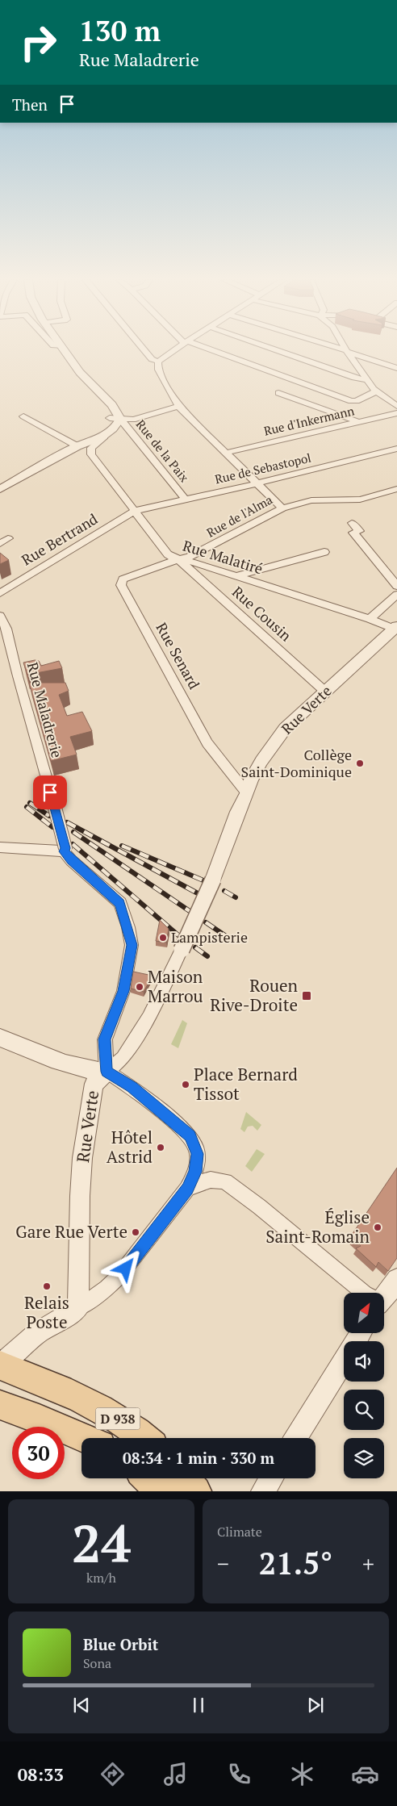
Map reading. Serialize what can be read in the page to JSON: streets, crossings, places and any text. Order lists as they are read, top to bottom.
{
  "streets": {
    "main road": ["D 938"],
    "street": [
      "Rue d'Inkermann",
      "Rue de la Paix",
      "Rue de Sebastopol",
      "Rue de l'Alma",
      "Rue Bertrand",
      "Rue Malatiré",
      "Rue Cousin",
      "Rue Senard",
      "Rue Maladrerie",
      "Rue Verte"
    ]
  },
  "crossings": [
    ["Rue d'Inkermann", "Rue de l'Alma"],
    ["Rue de la Paix", "Rue de Sebastopol"],
    ["Rue de Sebastopol", "Rue de l'Alma"],
    ["Rue de Sebastopol", "Rue Bertrand"],
    ["Rue de Sebastopol", "Rue Malatiré"],
    ["Rue de l'Alma", "Rue Malatiré"],
    ["Rue de l'Alma", "Rue Cousin"],
    ["Rue de l'Alma", "Rue Senard"],
    ["Rue Bertrand", "Rue Malatiré"],
    ["Rue Malatiré", "Rue Cousin"],
    ["Rue Malatiré", "Rue Senard"],
    ["Rue Malatiré", "Rue Verte"],
    ["Rue Cousin", "Rue Senard"],
    ["Rue Cousin", "Rue Verte"],
    ["Rue Senard", "Rue Verte"],
    ["Rue Maladrerie", "Rue Verte"]
  ],
  "places": {
    "other": [
      "Collège Saint-Dominique",
      "Lampisterie",
      "Maison Marrou",
      "Place Bernard Tissot",
      "Hôtel Astrid",
      "Église Saint-Romain",
      "Gare Rue Verte",
      "Relais Poste"
    ],
    "transit": ["Rouen Rive-Droite"]
  },
  "north": "top right",
  "page": {
    "turn": ["130 m", "Rue Maladrerie"],
    "then": "Then",
    "limit": "30",
    "trip": "08:34 · 1 min · 330 m",
    "tile": [
      ["24", "km/h"],
      "Climate"
    ],
    "heat": ["−", "21.5°", "+"],
    "song": ["Blue Orbit", "Sona"],
    "tabs": "08:33"
  }
}
